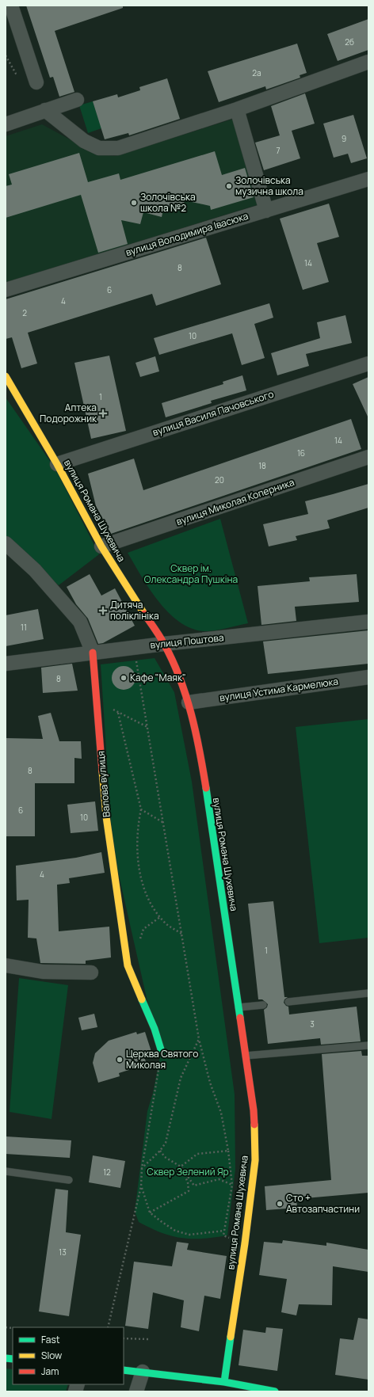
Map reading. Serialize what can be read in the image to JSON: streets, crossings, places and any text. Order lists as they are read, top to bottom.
{
  "streets": {
    "street": [
      "вулиця Володимира Івасюка",
      "вулиця Василя Пачовського",
      "вулиця Миколая Коперника",
      "вулиця Романа Шухевича",
      "вулиця Поштова",
      "вулиця Устима Кармелюка",
      "Валова вулиця"
    ]
  },
  "crossings": [
    ["вулиця Василя Пачовського", "вулиця Романа Шухевича"],
    ["вулиця Миколая Коперника", "вулиця Романа Шухевича"],
    ["вулиця Романа Шухевича", "вулиця Поштова"],
    ["вулиця Романа Шухевича", "вулиця Устима Кармелюка"],
    ["вулиця Поштова", "Валова вулиця"]
  ],
  "parks": ["Сквер ім. Олександра Пушкіна", "Сквер Зелений Яр"],
  "places": {
    "other": [
      "Золочівська музична школа",
      "Золочівська школа №2",
      "Кафе \"Маяк\"",
      "Церква Святого Миколая",
      "Сто + Автозапчастини"
    ],
    "health": ["Аптека Подорожник", "Дитяча поліклініка"]
  },
  "house_numbers": [
    "2б",
    "2а",
    "9",
    "7",
    "14",
    "8",
    "6",
    "4",
    "2",
    "10",
    "1",
    "14",
    "16",
    "18",
    "20",
    "11",
    "8",
    "8",
    "6",
    "10",
    "4",
    "1",
    "3",
    "12",
    "13"
  ],
  "legend": ["Fast", "Slow", "Jam"]
}
